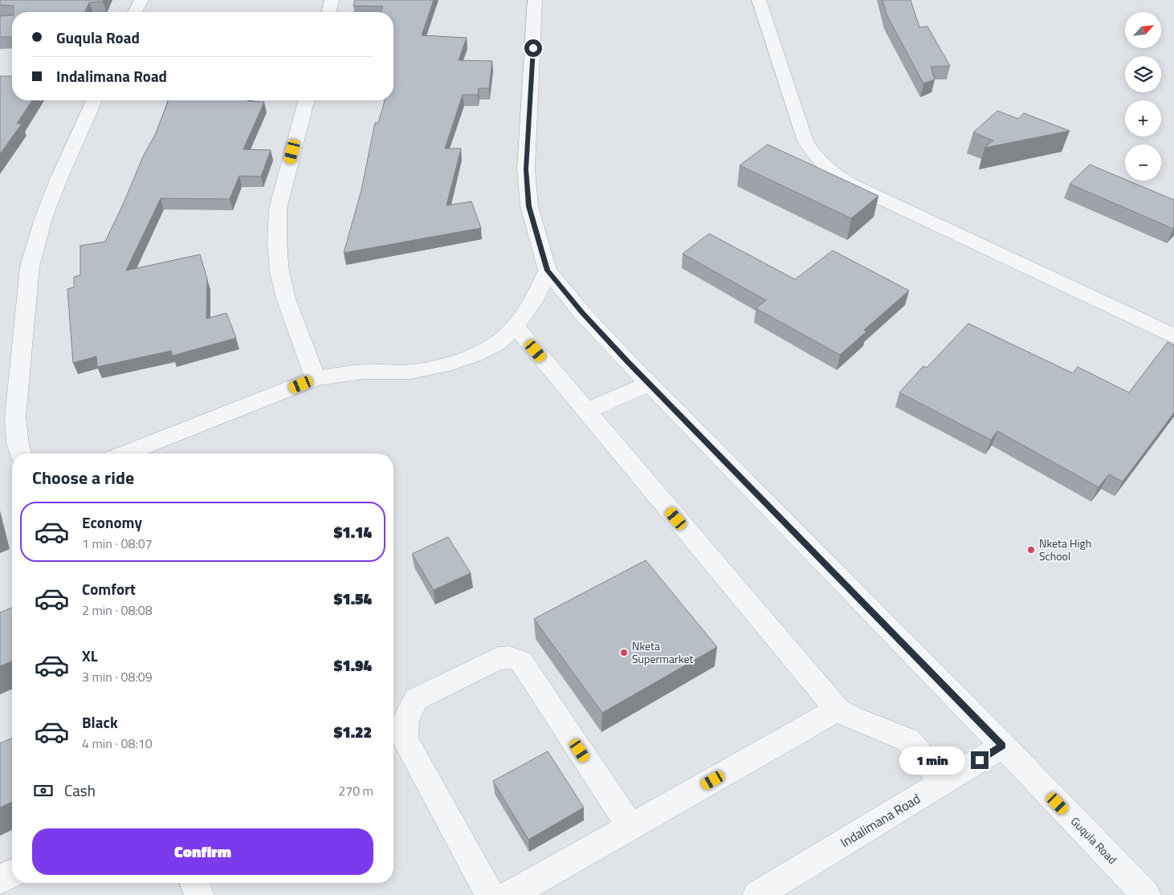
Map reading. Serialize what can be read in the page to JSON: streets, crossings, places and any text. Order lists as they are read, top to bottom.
{
  "streets": {
    "street": ["Indalimana Road", "Guqula Road"]
  },
  "crossings": [
    ["Indalimana Road", "Guqula Road"]
  ],
  "places": ["Nketa High School", "Nketa Supermarket"],
  "north": "top right",
  "page": {
    "map_buttons": ["+", "−"],
    "banner": ["Guqula Road", "Indalimana Road"],
    "heading": "Choose a ride",
    "list": [
      {
        "name": "Economy",
        "note": "1 min · 08:07",
        "value": "$1.14"
      },
      {
        "name": "Comfort",
        "note": "2 min · 08:08",
        "value": "$1.54"
      },
      {
        "name": "XL",
        "note": "3 min · 08:09",
        "value": "$1.94"
      },
      {
        "name": "Black",
        "note": "4 min · 08:10",
        "value": "$1.22"
      }
    ],
    "bubble": "1 min",
    "pay": ["Cash", "270 m"],
    "buttons": "Confirm"
  }
}
